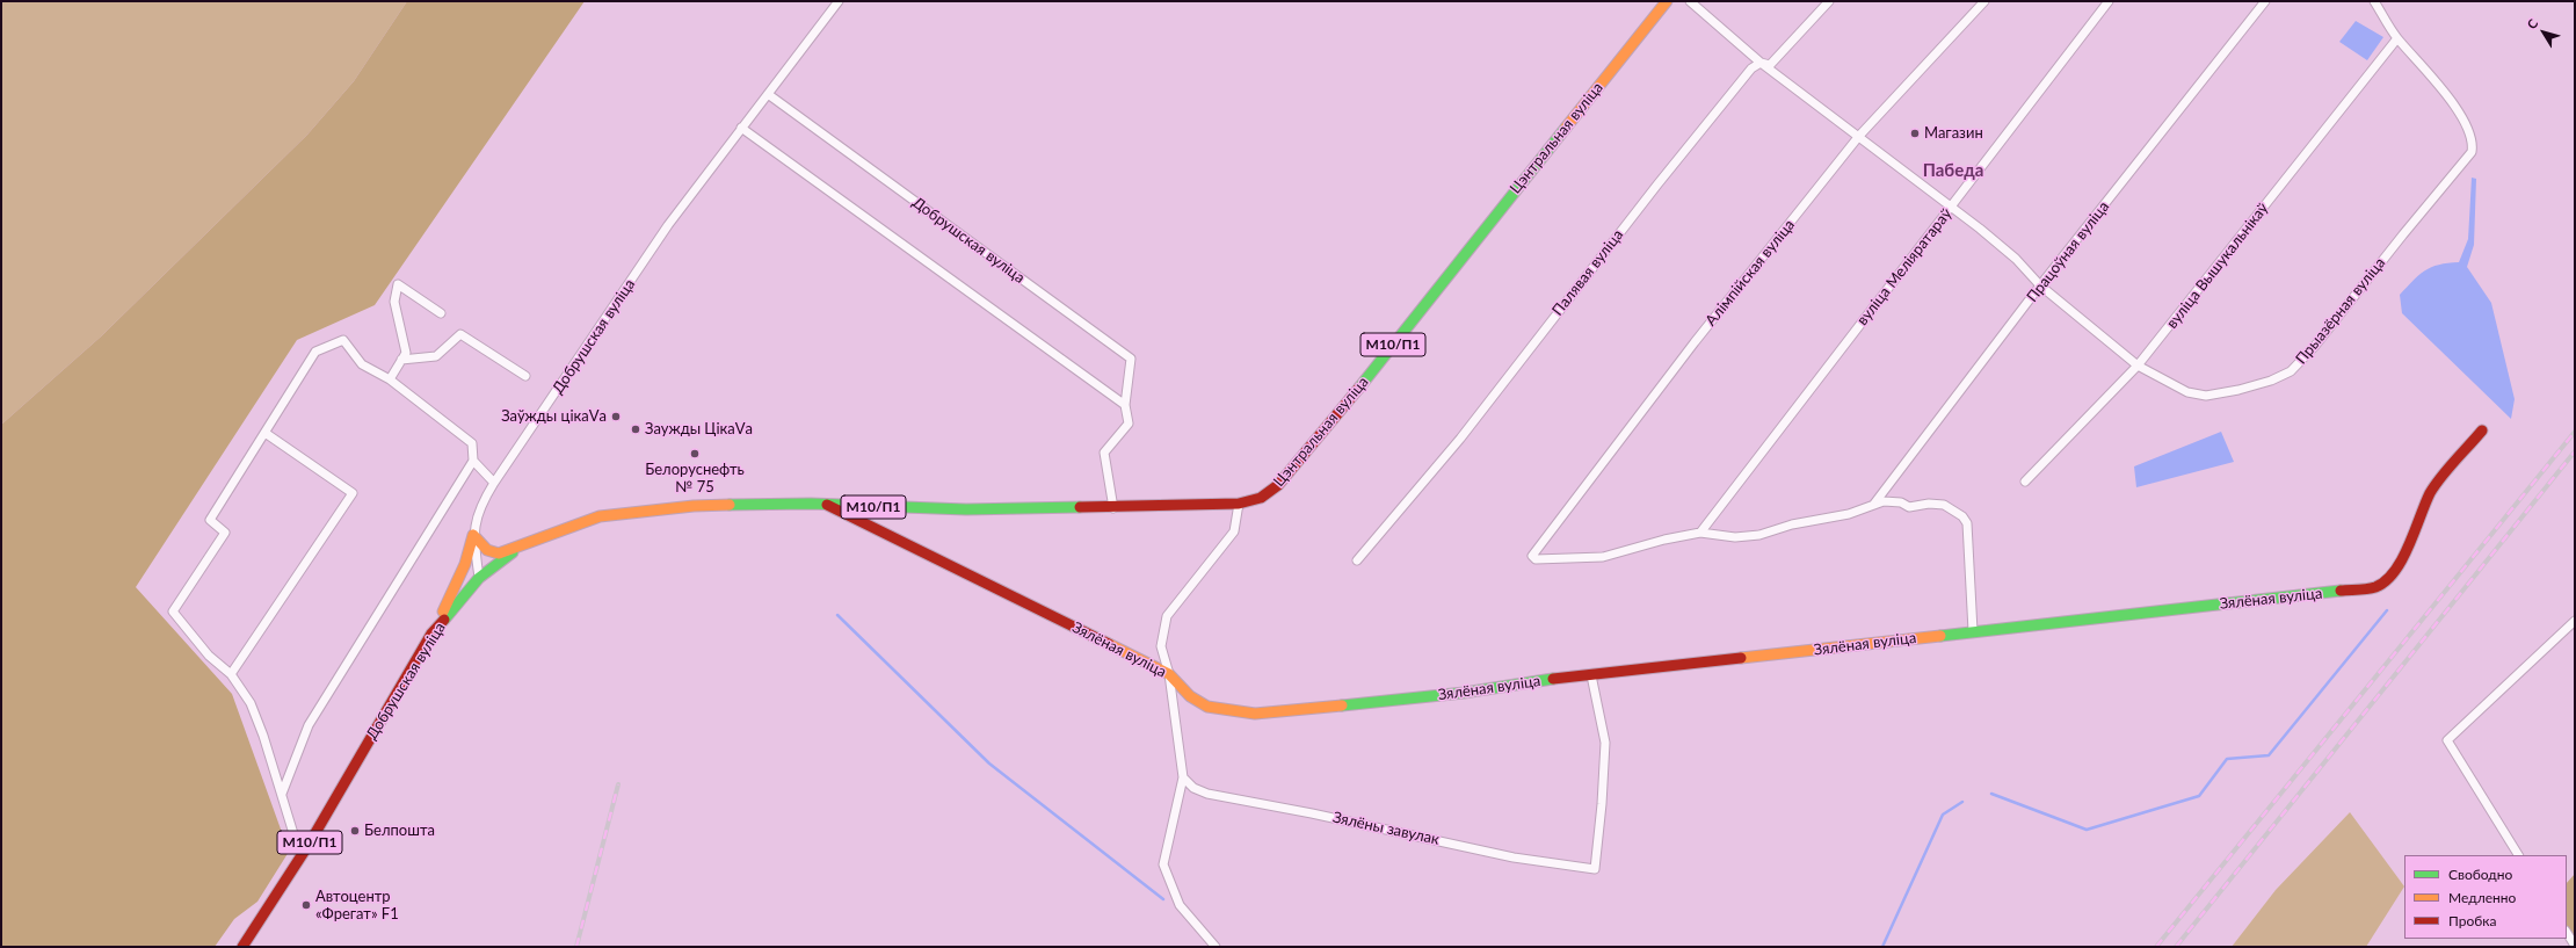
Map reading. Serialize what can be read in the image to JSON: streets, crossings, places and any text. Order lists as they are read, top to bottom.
{
  "streets": {
    "main road": [
      "Цэнтральная вуліца",
      "Добрушская вуліца",
      "М10/П1",
      "Зялёная вуліца"
    ],
    "street": [
      "Працоўная вуліца",
      "вуліца Вышукальнікаў",
      "вуліца Меліяратараў",
      "Палявая вуліца",
      "Алімпійская вуліца",
      "Прыазёрная вуліца",
      "Зялёны завулак"
    ]
  },
  "crossings": [
    ["Цэнтральная вуліца", "М10/П1"],
    ["Цэнтральная вуліца", "Зялёная вуліца"],
    ["Добрушская вуліца", "М10/П1"],
    ["Працоўная вуліца", "Прыазёрная вуліца"],
    ["вуліца Вышукальнікаў", "Прыазёрная вуліца"],
    ["вуліца Меліяратараў", "Алімпійская вуліца"],
    ["вуліца Меліяратараў", "Прыазёрная вуліца"],
    ["Палявая вуліца", "Прыазёрная вуліца"],
    ["Алімпійская вуліца", "Прыазёрная вуліца"],
    ["М10/П1", "Зялёная вуліца"],
    ["Зялёная вуліца", "Зялёны завулак"]
  ],
  "districts": ["Пабеда"],
  "places": [
    "Магазин",
    "Заўжды цікаVа",
    "Заужды ЦікаVа",
    "Белоруснефть № 75",
    "Белпошта",
    "Автоцентр «Фрегат» F1"
  ],
  "legend": ["Свободно", "Медленно", "Пробка"],
  "north": "top left"
}
